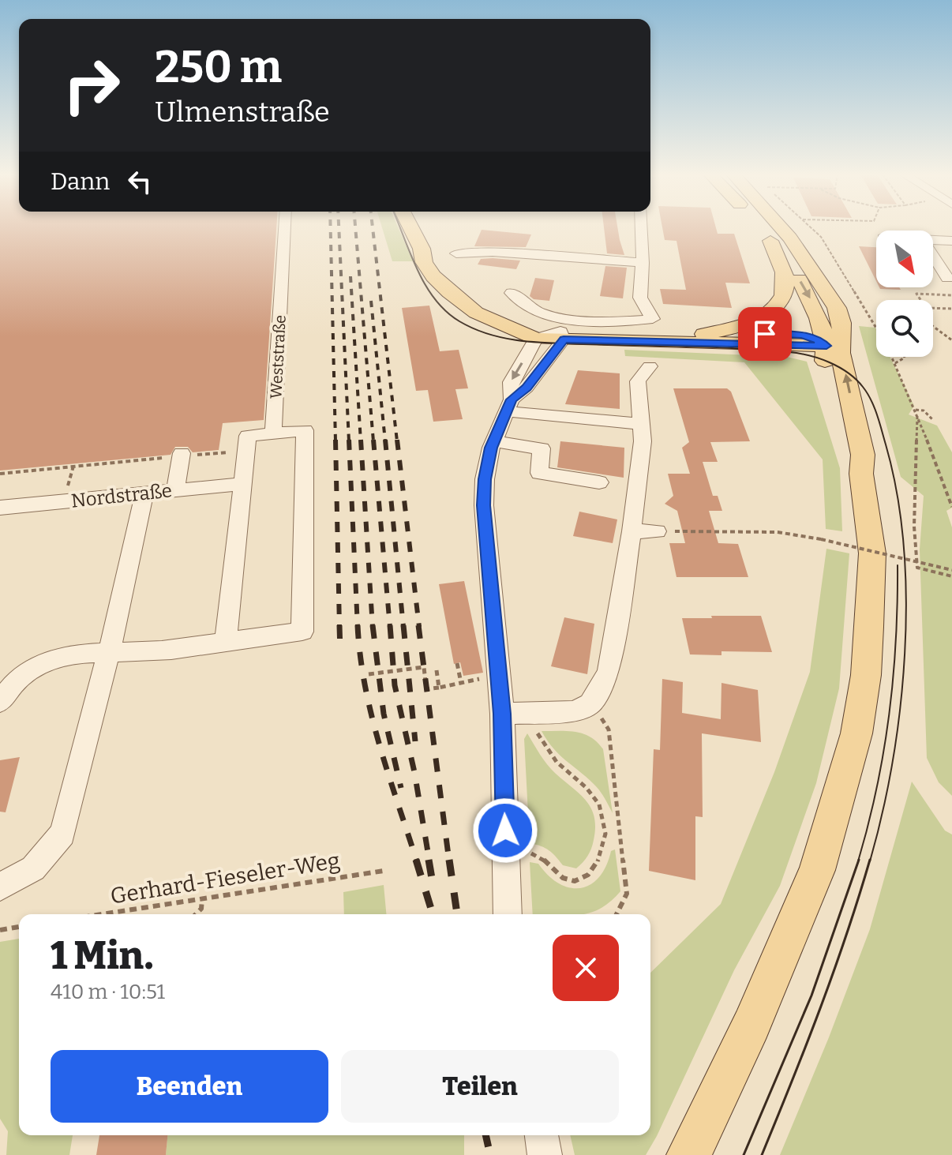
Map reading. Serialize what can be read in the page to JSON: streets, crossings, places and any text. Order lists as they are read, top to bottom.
{
  "streets": {
    "street": ["Weststraße", "Nordstraße"],
    "path": ["Gerhard-Fieseler-Weg"]
  },
  "north": "bottom right",
  "page": {
    "turn": ["250 m", "Ulmenstraße"],
    "then": "Dann",
    "heading": ["1 Min.", "410 m · 10:51"],
    "buttons": ["Beenden", "Teilen"]
  }
}
